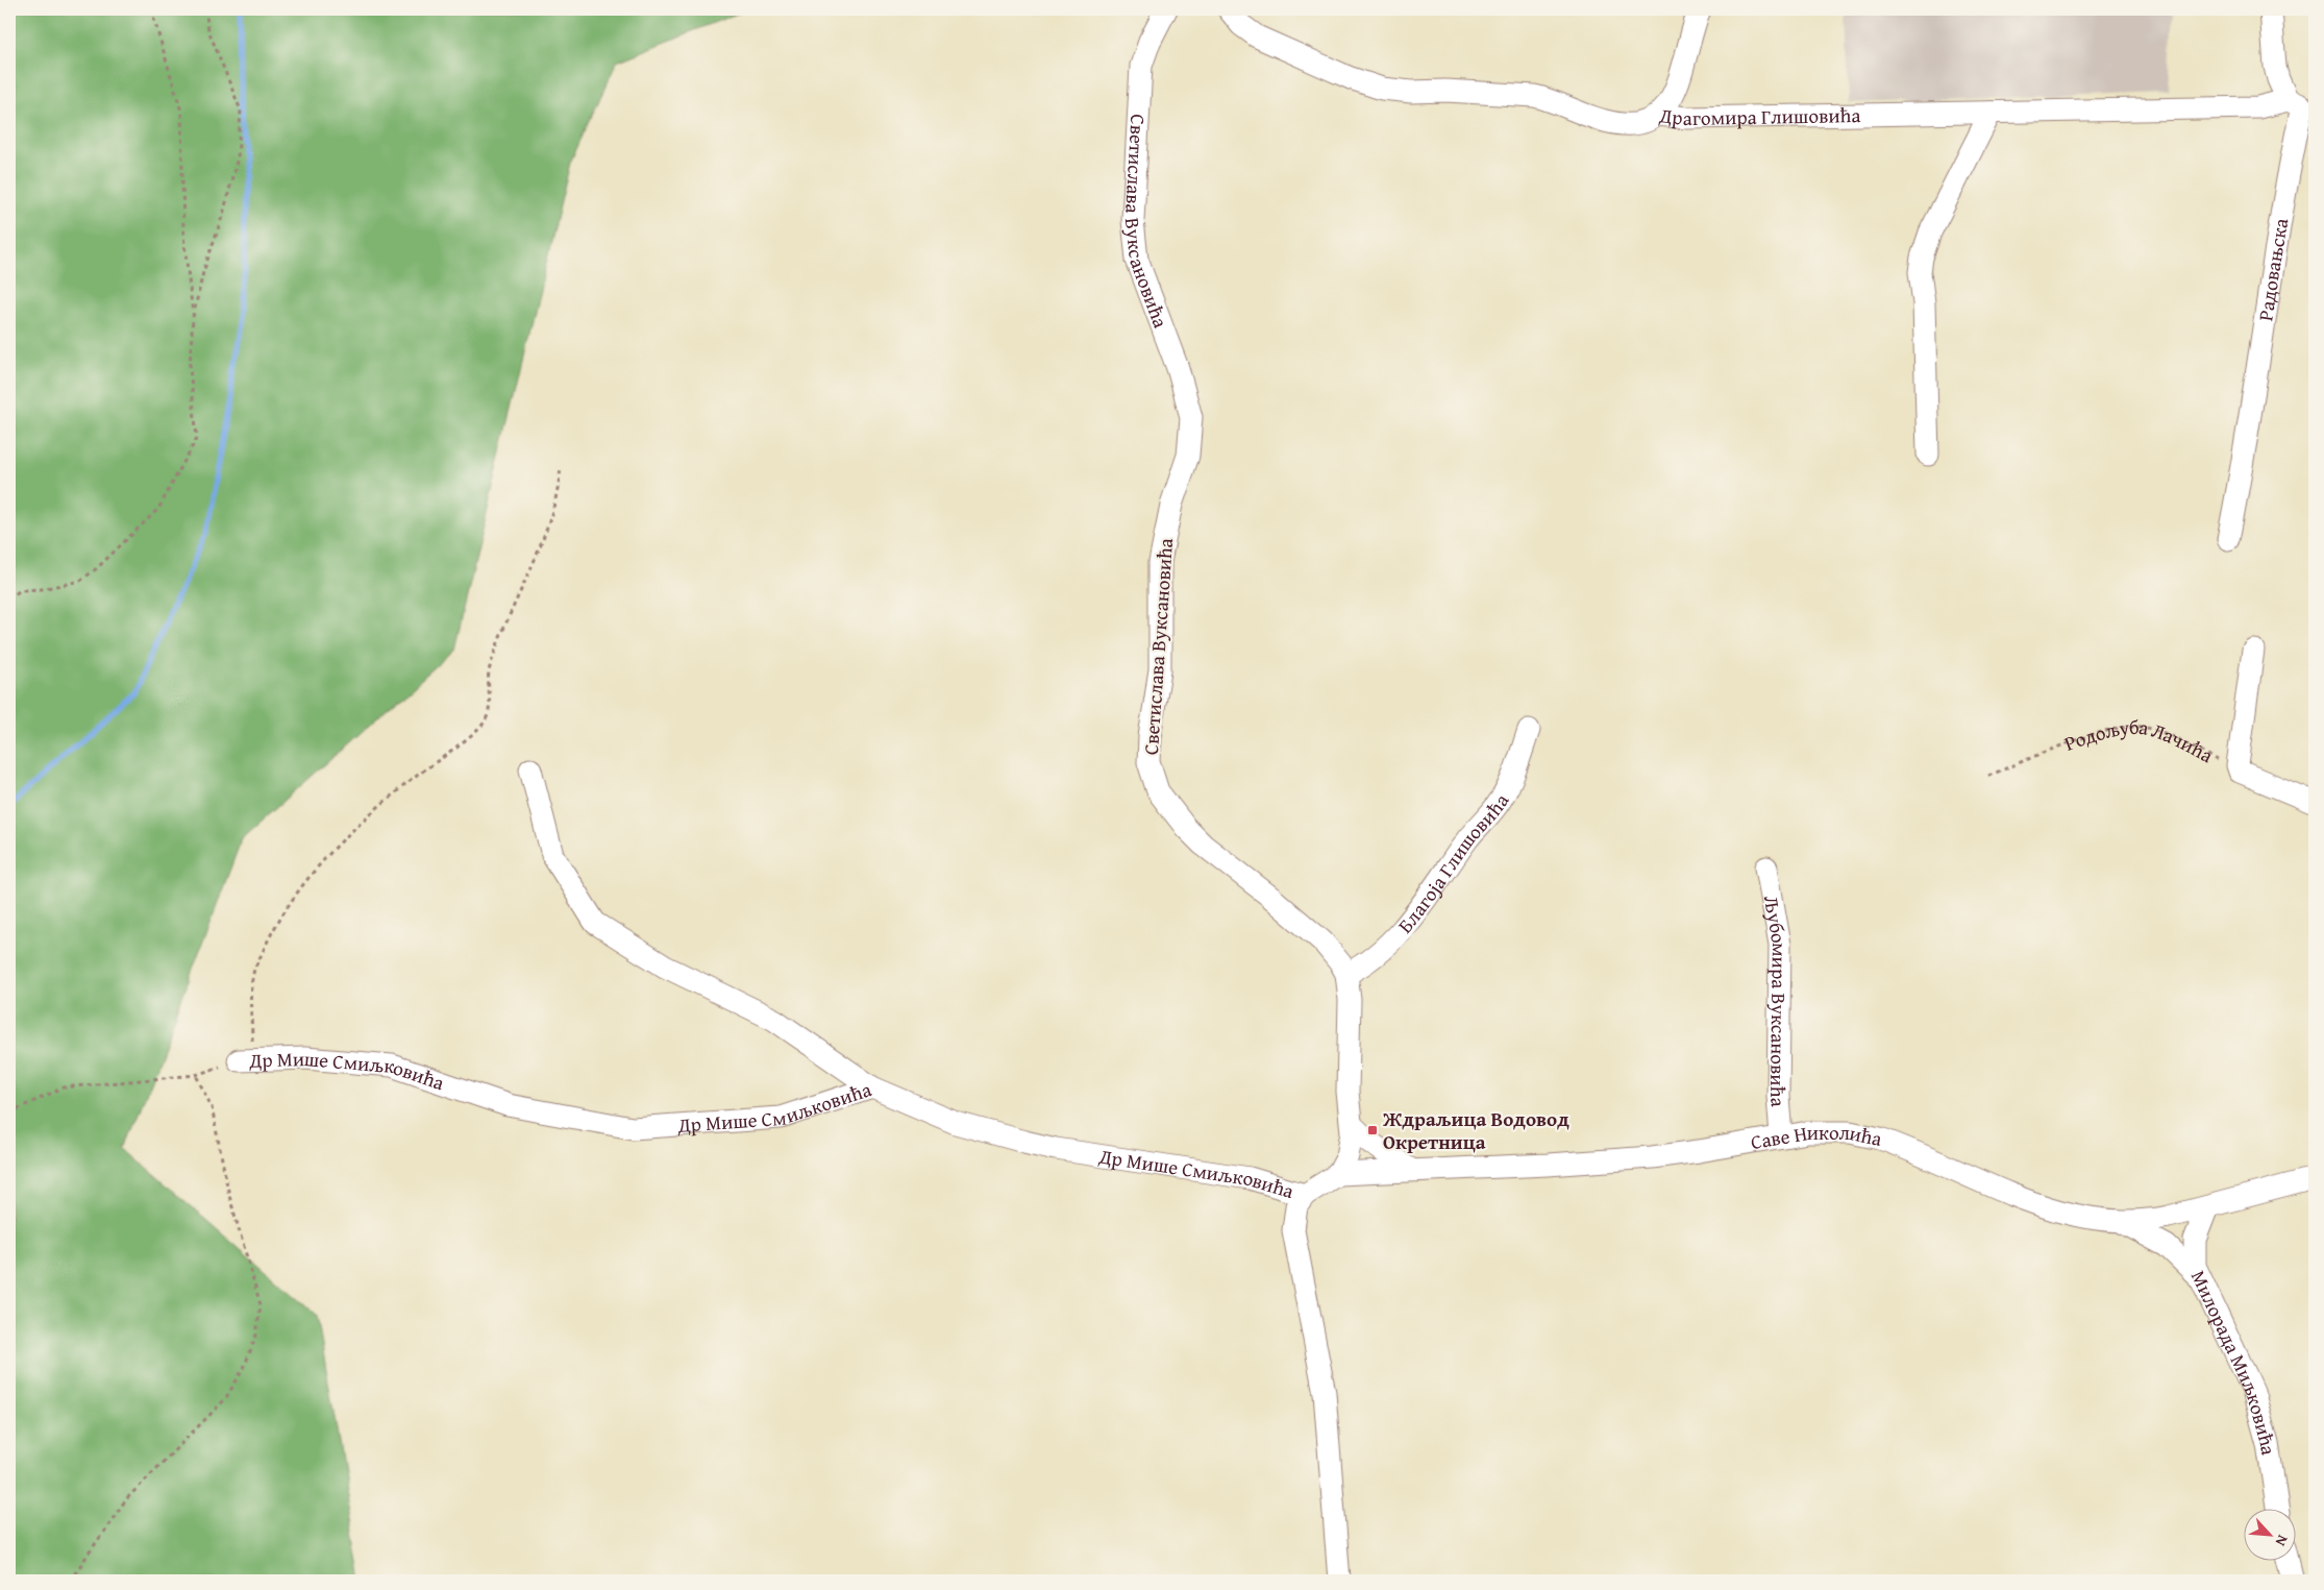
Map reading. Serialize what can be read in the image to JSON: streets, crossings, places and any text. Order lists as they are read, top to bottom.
{
  "streets": {
    "street": [
      "Драгомира Глишовића",
      "Светислава Вуксановића",
      "Радовањска",
      "Родољуба Лачића",
      "Благоја Глишовића",
      "Љубомира Вуксановића",
      "Др Мише Смиљковића",
      "Саве Николића",
      "Милорада Миљковића"
    ]
  },
  "crossings": [
    ["Драгомира Глишовића", "Радовањска"],
    ["Светислава Вуксановића", "Благоја Глишовића"],
    ["Светислава Вуксановића", "Саве Николића"],
    ["Љубомира Вуксановића", "Саве Николића"],
    ["Др Мише Смиљковића", "Саве Николића"],
    ["Саве Николића", "Милорада Миљковића"]
  ],
  "places": {
    "transit": ["Ждраљица Водовод Окретница"]
  },
  "north": "bottom right"
}
